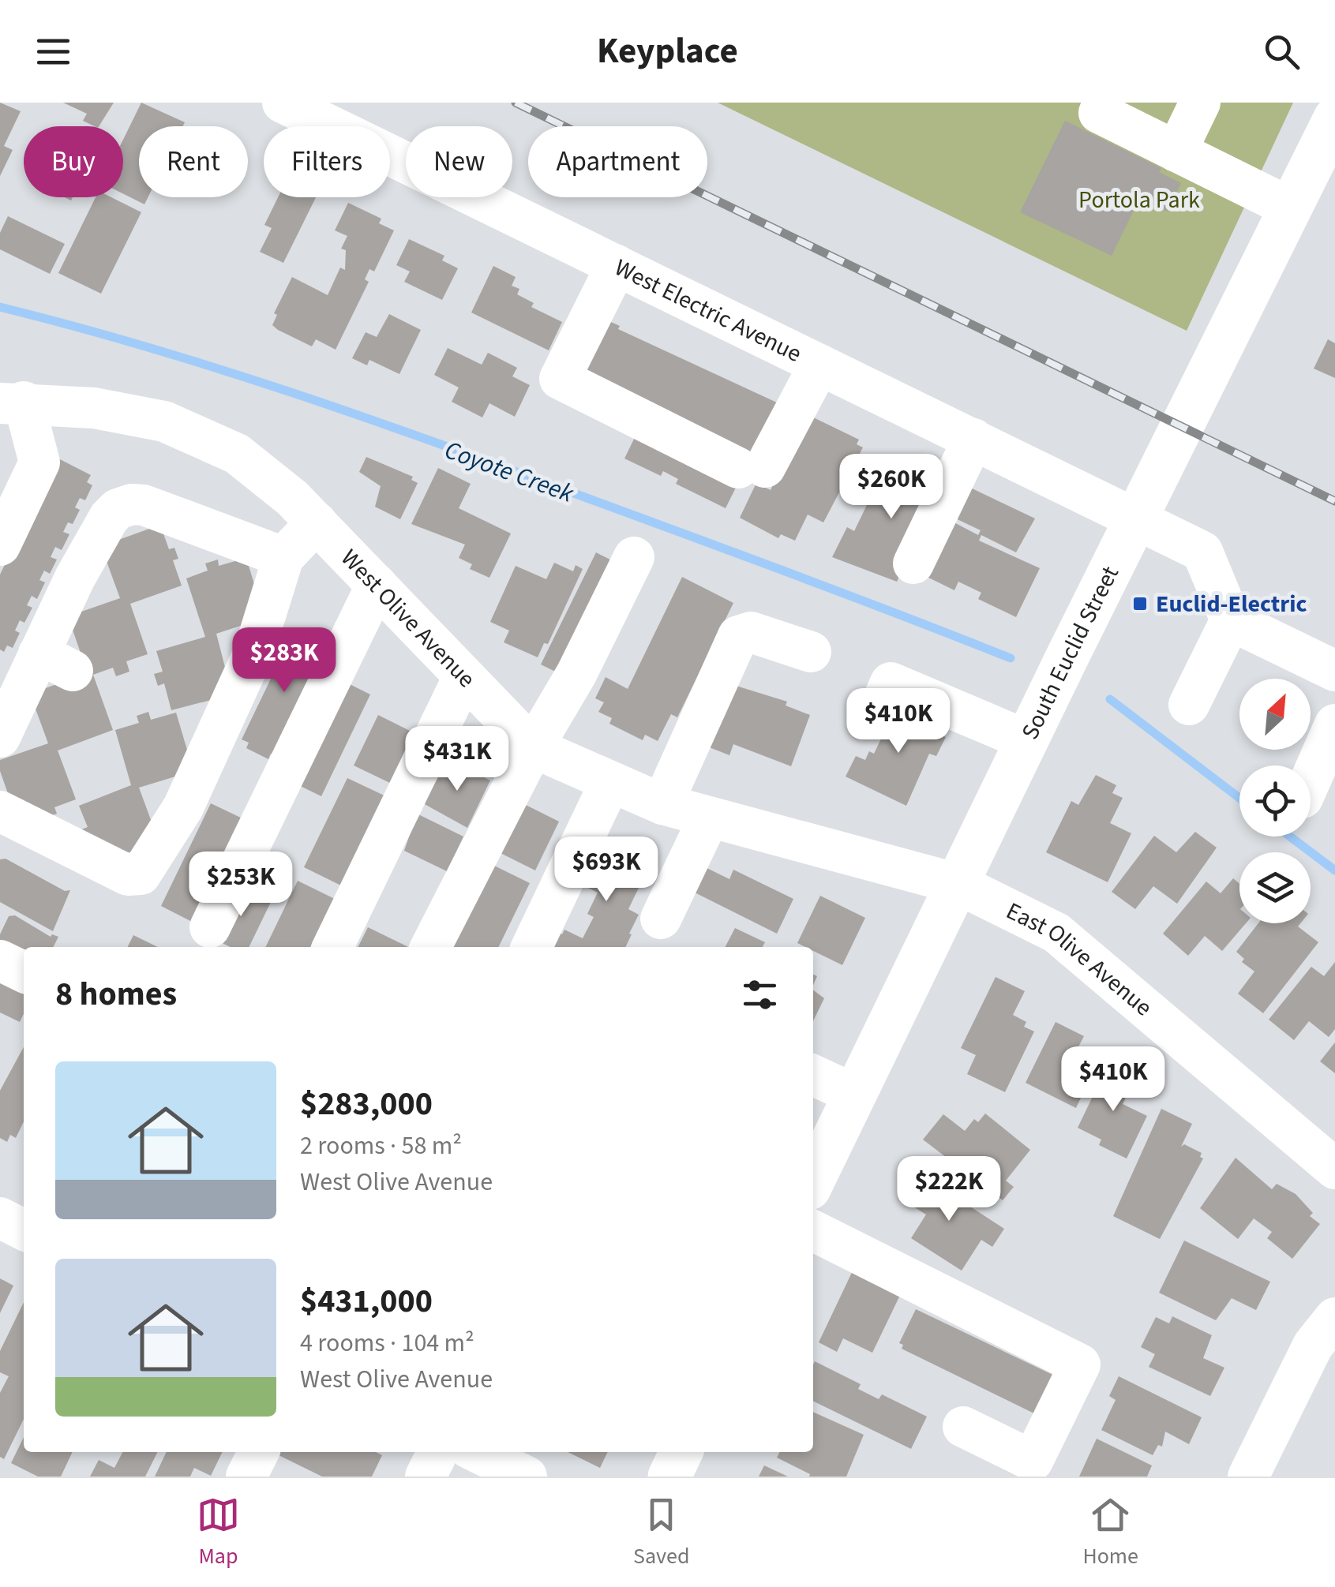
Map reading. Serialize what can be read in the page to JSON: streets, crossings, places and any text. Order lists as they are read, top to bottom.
{
  "streets": {
    "main road": ["South Euclid Street"],
    "street": ["West Electric Avenue", "West Olive Avenue", "East Olive Avenue"]
  },
  "crossings": [
    ["West Electric Avenue", "South Euclid Street"],
    ["West Olive Avenue", "South Euclid Street"],
    ["West Olive Avenue", "East Olive Avenue"],
    ["South Euclid Street", "East Olive Avenue"]
  ],
  "water": ["Coyote Creek"],
  "parks": ["Portola Park"],
  "places": {
    "transit": ["Euclid-Electric"]
  },
  "north": "top right",
  "page": {
    "header": "Keyplace",
    "chip": [
      "Buy",
      "Rent",
      "Filters",
      "New",
      "Apartment"
    ],
    "price": [
      "$260K",
      "$283K",
      "$410K",
      "$431K",
      "$693K",
      "$253K",
      "$410K",
      "$222K"
    ],
    "heading": "8 homes",
    "list": [
      {
        "name": "$283,000",
        "note": "2 rooms · 58 m² · West Olive Avenue"
      },
      {
        "name": "$431,000",
        "note": "4 rooms · 104 m² · West Olive Avenue"
      }
    ],
    "tabs": ["Map", "Saved", "Home"]
  }
}
